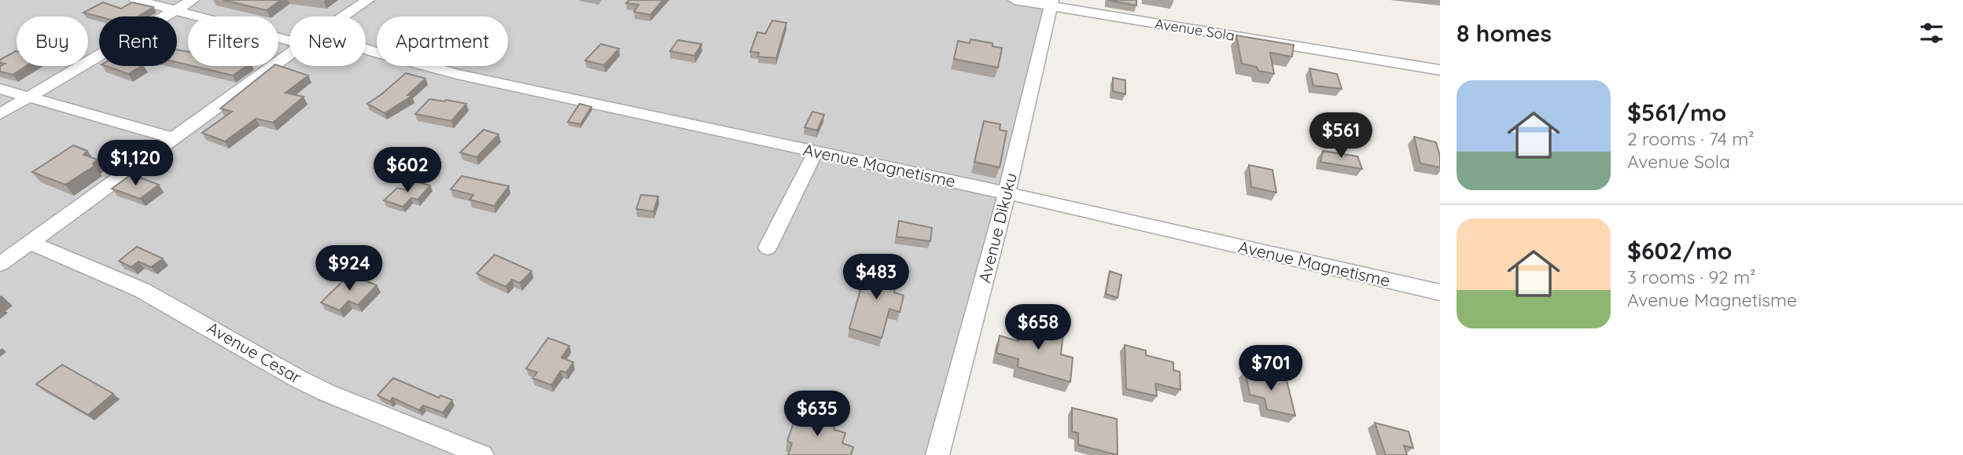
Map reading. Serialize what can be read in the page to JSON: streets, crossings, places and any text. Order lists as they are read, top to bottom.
{
  "streets": {
    "street": [
      "Avenue Sola",
      "Avenue Magnetisme",
      "Avenue Dikuku",
      "Avenue Cesar"
    ]
  },
  "crossings": [
    ["Avenue Sola", "Avenue Dikuku"],
    ["Avenue Magnetisme", "Avenue Dikuku"]
  ],
  "page": {
    "heading": "8 homes",
    "chip": [
      "Buy",
      "Rent",
      "Filters",
      "New",
      "Apartment"
    ],
    "list": [
      {
        "name": "$561/mo",
        "note": "2 rooms · 74 m² · Avenue Sola"
      },
      {
        "name": "$602/mo",
        "note": "3 rooms · 92 m² · Avenue Magnetisme"
      }
    ],
    "price": [
      "$561",
      "$1,120",
      "$602",
      "$924",
      "$483",
      "$658",
      "$701",
      "$635"
    ]
  }
}
